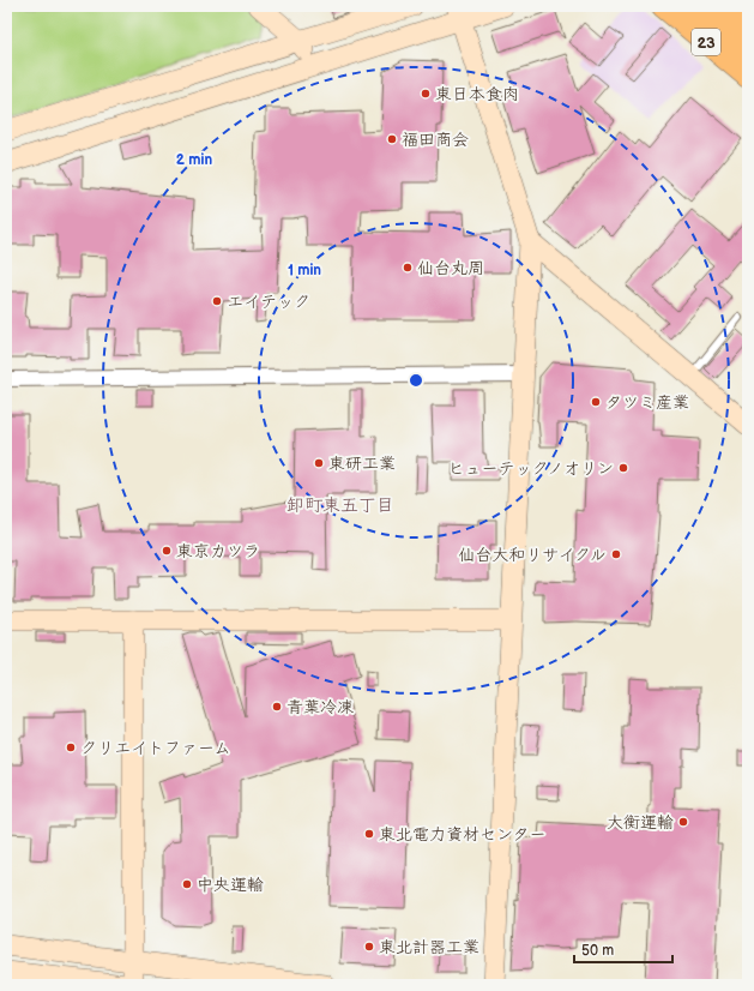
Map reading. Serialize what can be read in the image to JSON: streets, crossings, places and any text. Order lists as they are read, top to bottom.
{
  "streets": {
    "main road": ["23"]
  },
  "districts": ["卸町東五丁目"],
  "places": [
    "東日本食肉",
    "福田商会",
    "仙台丸周",
    "エイテック",
    "タツミ産業",
    "東研工業",
    "ヒューテックノオリン",
    "東京カツラ",
    "仙台大和リサイクル",
    "青葉冷凍",
    "クリエイトファーム",
    "大衡運輸",
    "東北電力資材センター",
    "中央運輸",
    "東北計器工業"
  ],
  "scale_bar": "50 m",
  "rings": ["2 min", "1 min"]
}
